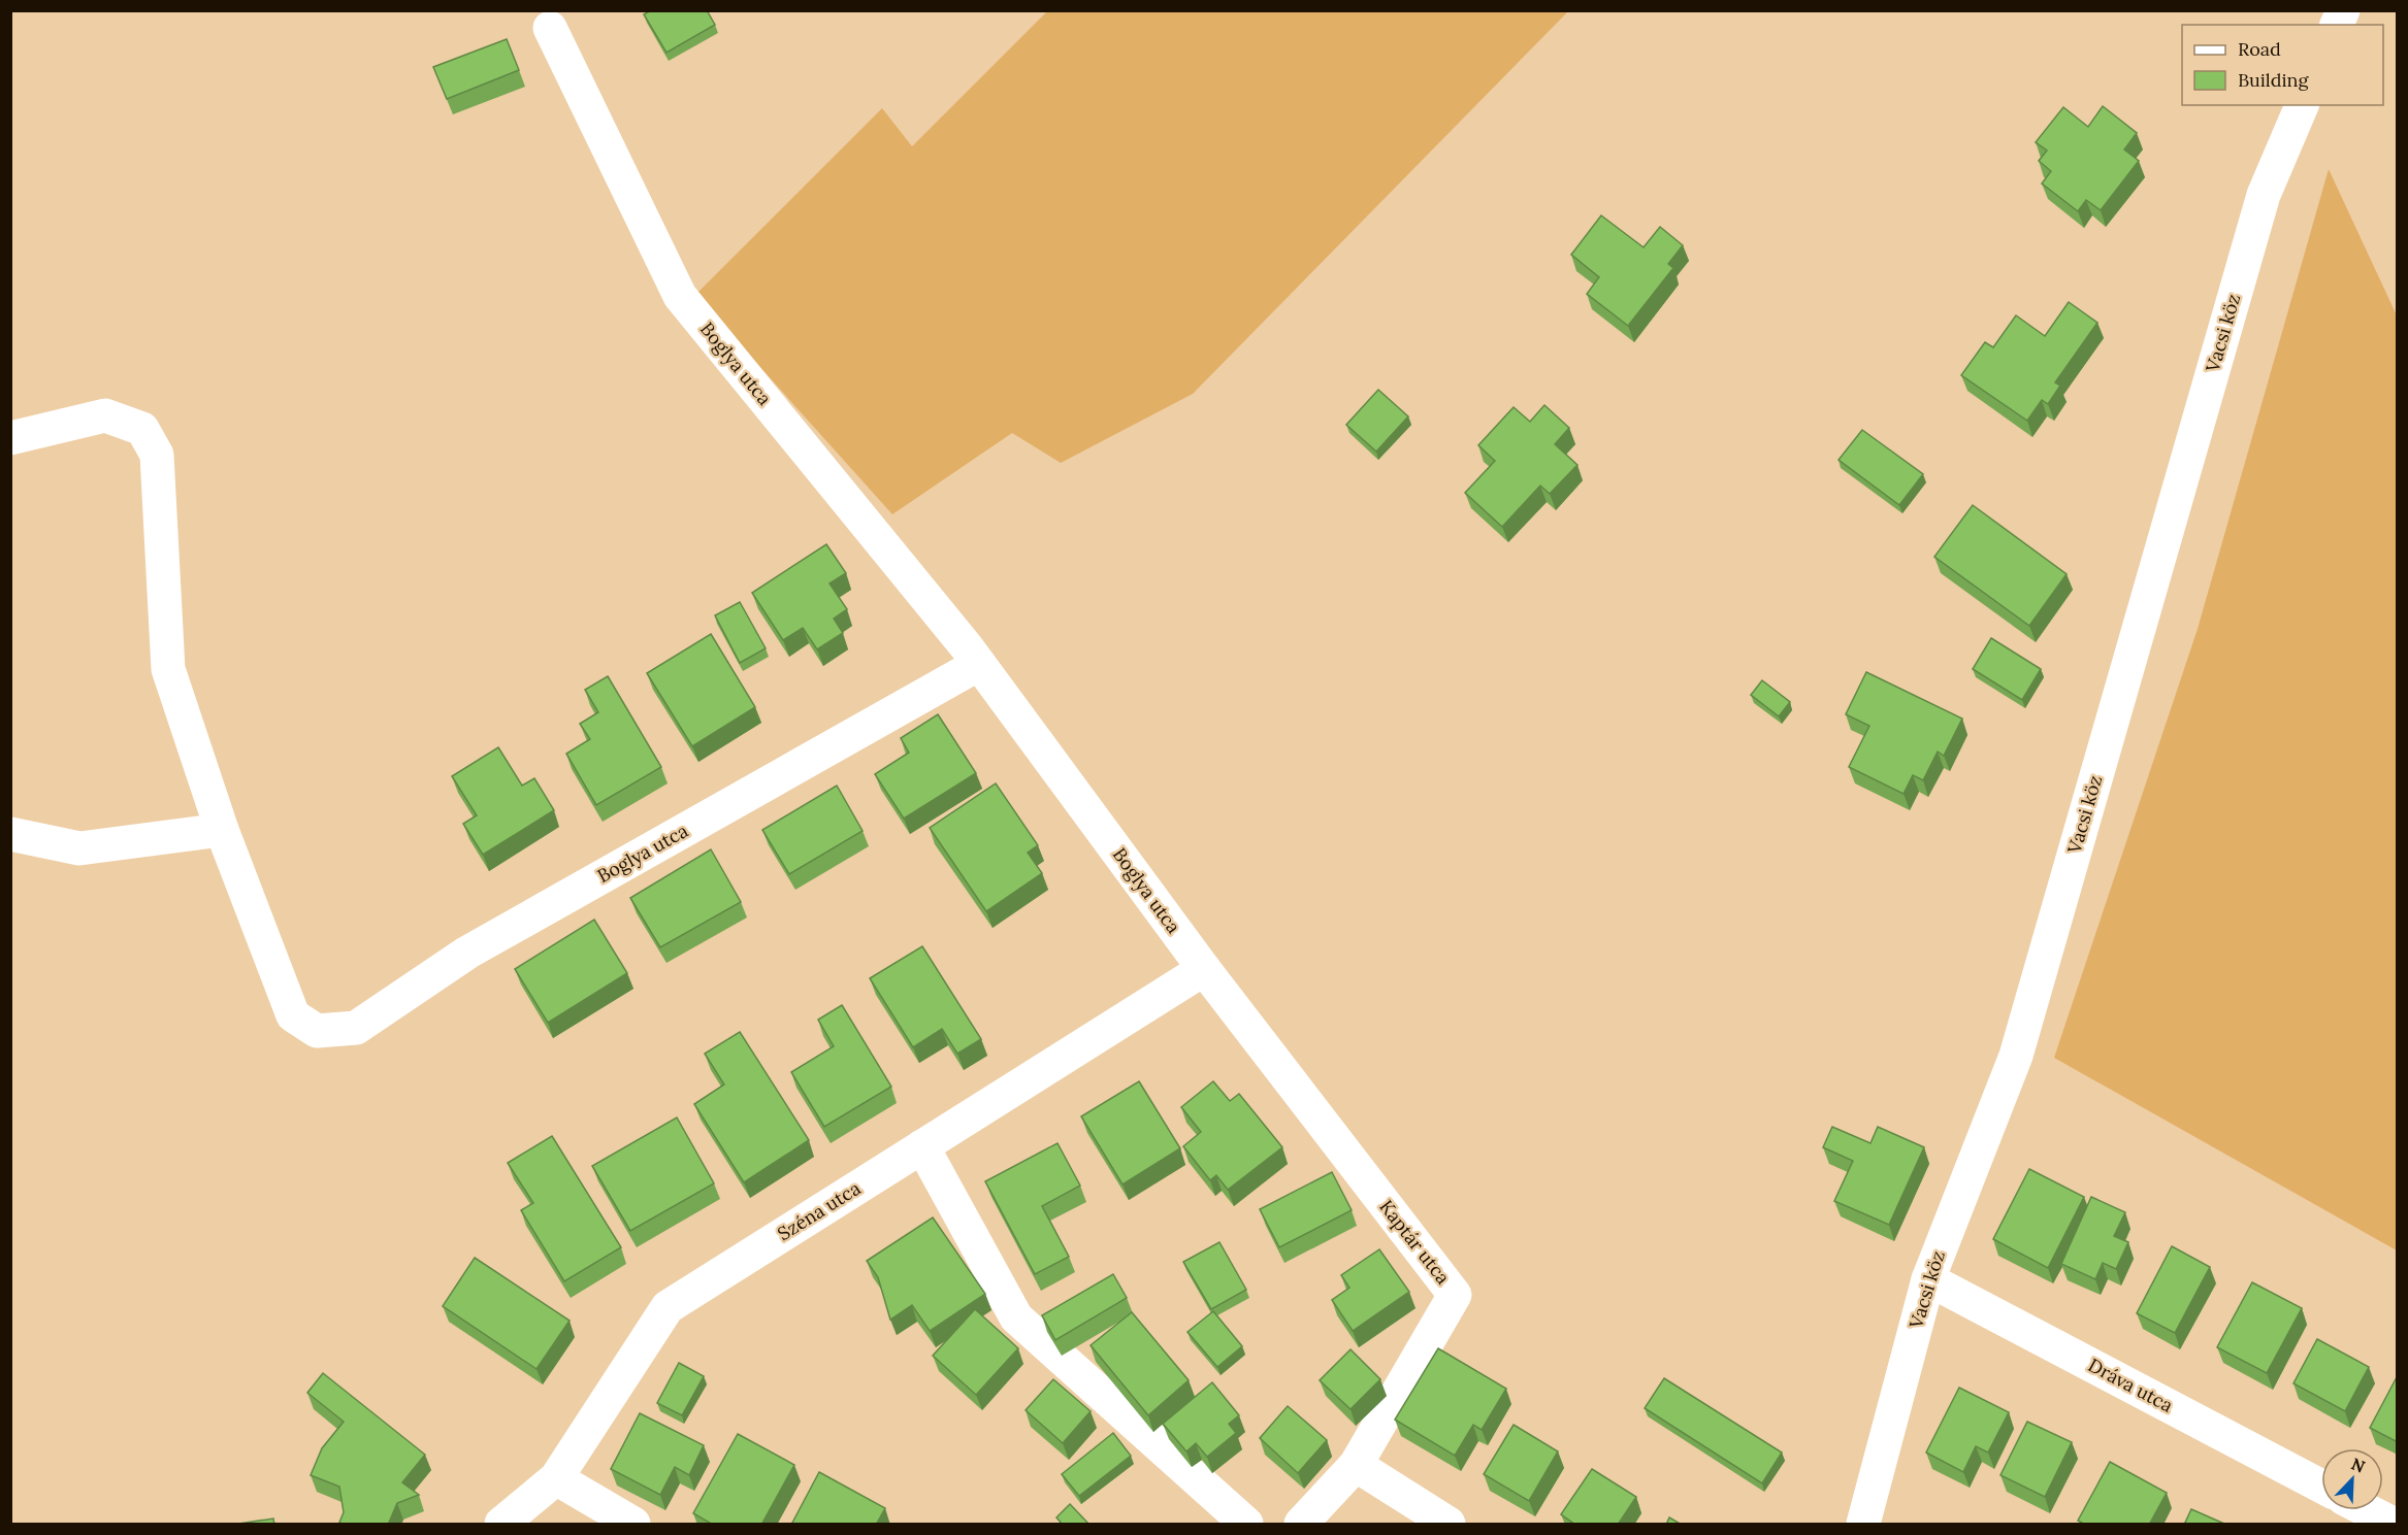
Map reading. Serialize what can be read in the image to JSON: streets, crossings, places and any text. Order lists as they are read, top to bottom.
{
  "streets": {
    "street": [
      "Vacsi köz",
      "Boglya utca",
      "Széna utca",
      "Kaptár utca",
      "Dráva utca"
    ]
  },
  "crossings": [
    ["Vacsi köz", "Dráva utca"],
    ["Boglya utca", "Széna utca"],
    ["Boglya utca", "Kaptár utca"],
    ["Széna utca", "Kaptár utca"]
  ],
  "legend": ["Road", "Building"],
  "north": "top right"
}
